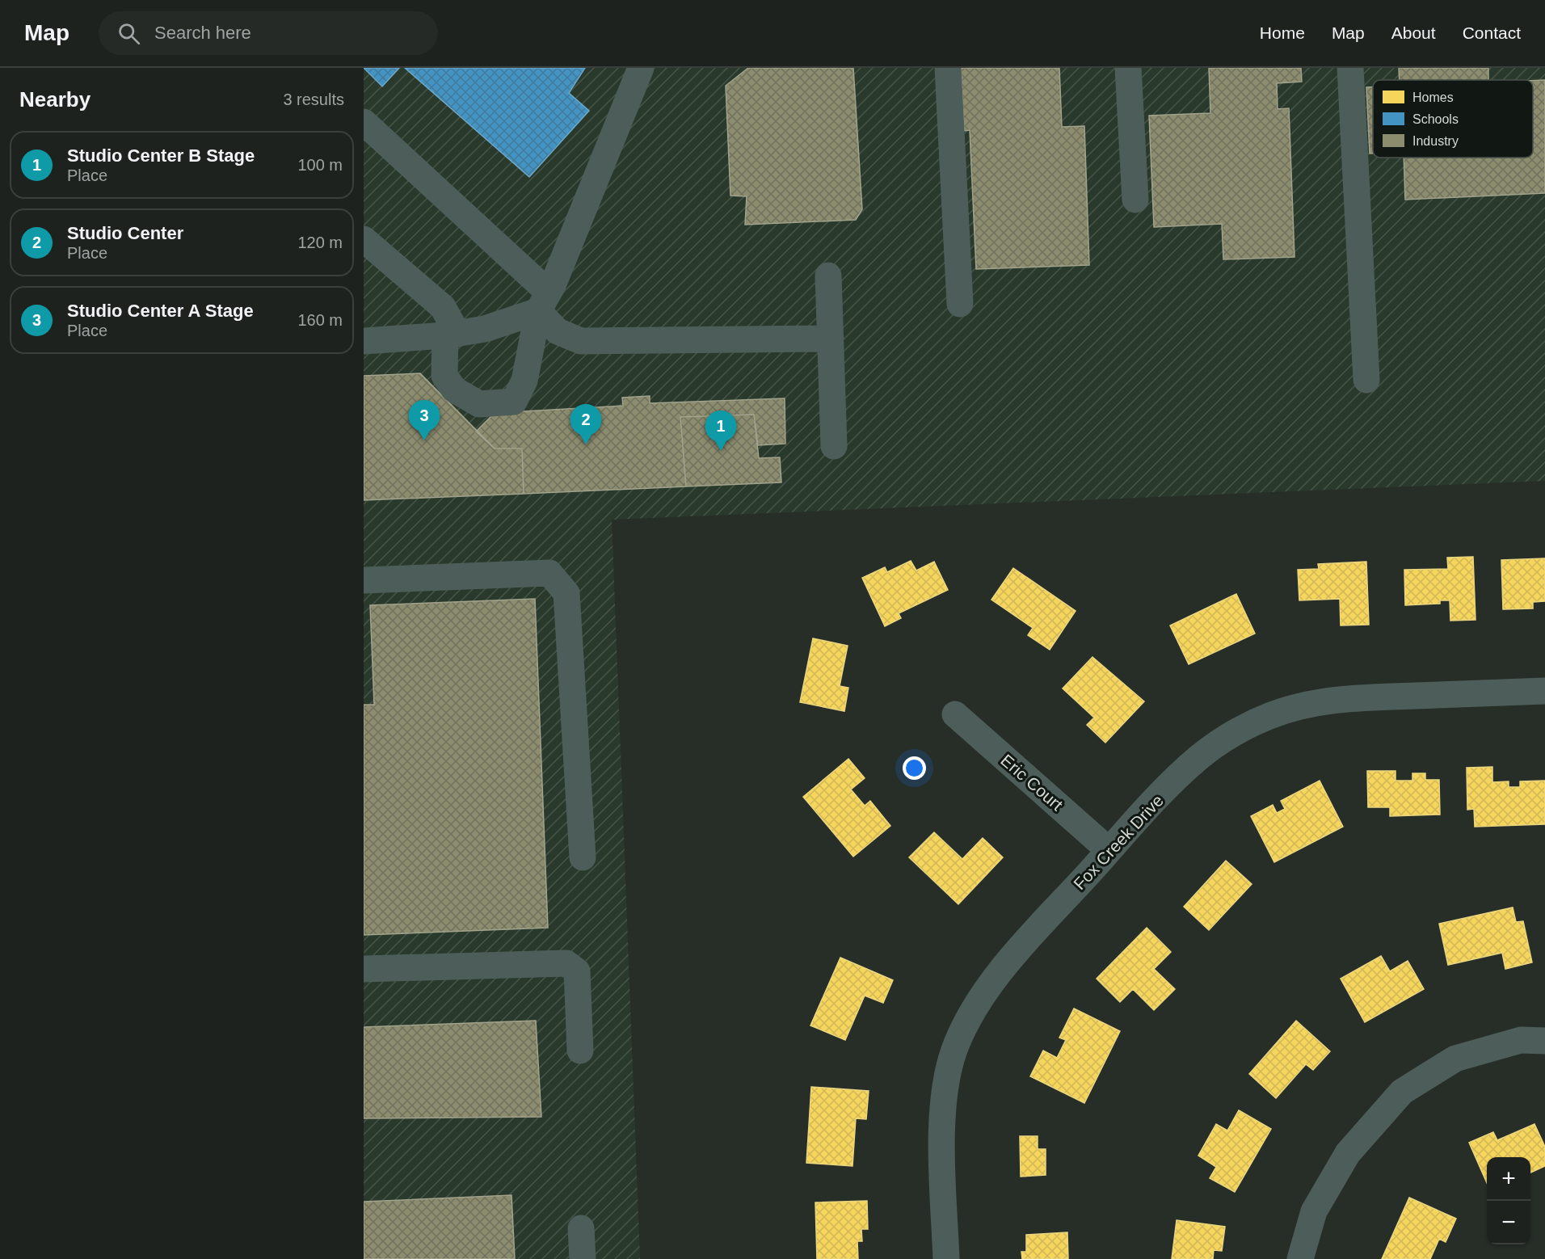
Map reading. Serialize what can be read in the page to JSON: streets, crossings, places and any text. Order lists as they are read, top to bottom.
{
  "streets": {
    "street": ["Eric Court", "Fox Creek Drive"]
  },
  "crossings": [
    ["Eric Court", "Fox Creek Drive"]
  ],
  "legend": ["Homes", "Schools", "Industry"],
  "page": {
    "header": "Map",
    "search": "Search here",
    "nav": [
      "Home",
      "Map",
      "About",
      "Contact"
    ],
    "heading": ["Nearby", "3 results"],
    "list": [
      {
        "mark": "1",
        "name": "Studio Center B Stage",
        "note": "Place",
        "value": "100 m"
      },
      {
        "mark": "2",
        "name": "Studio Center",
        "note": "Place",
        "value": "120 m"
      },
      {
        "mark": "3",
        "name": "Studio Center A Stage",
        "note": "Place",
        "value": "160 m"
      }
    ],
    "pins": ["3", "2", "1"],
    "map_buttons": ["+", "−"]
  }
}
